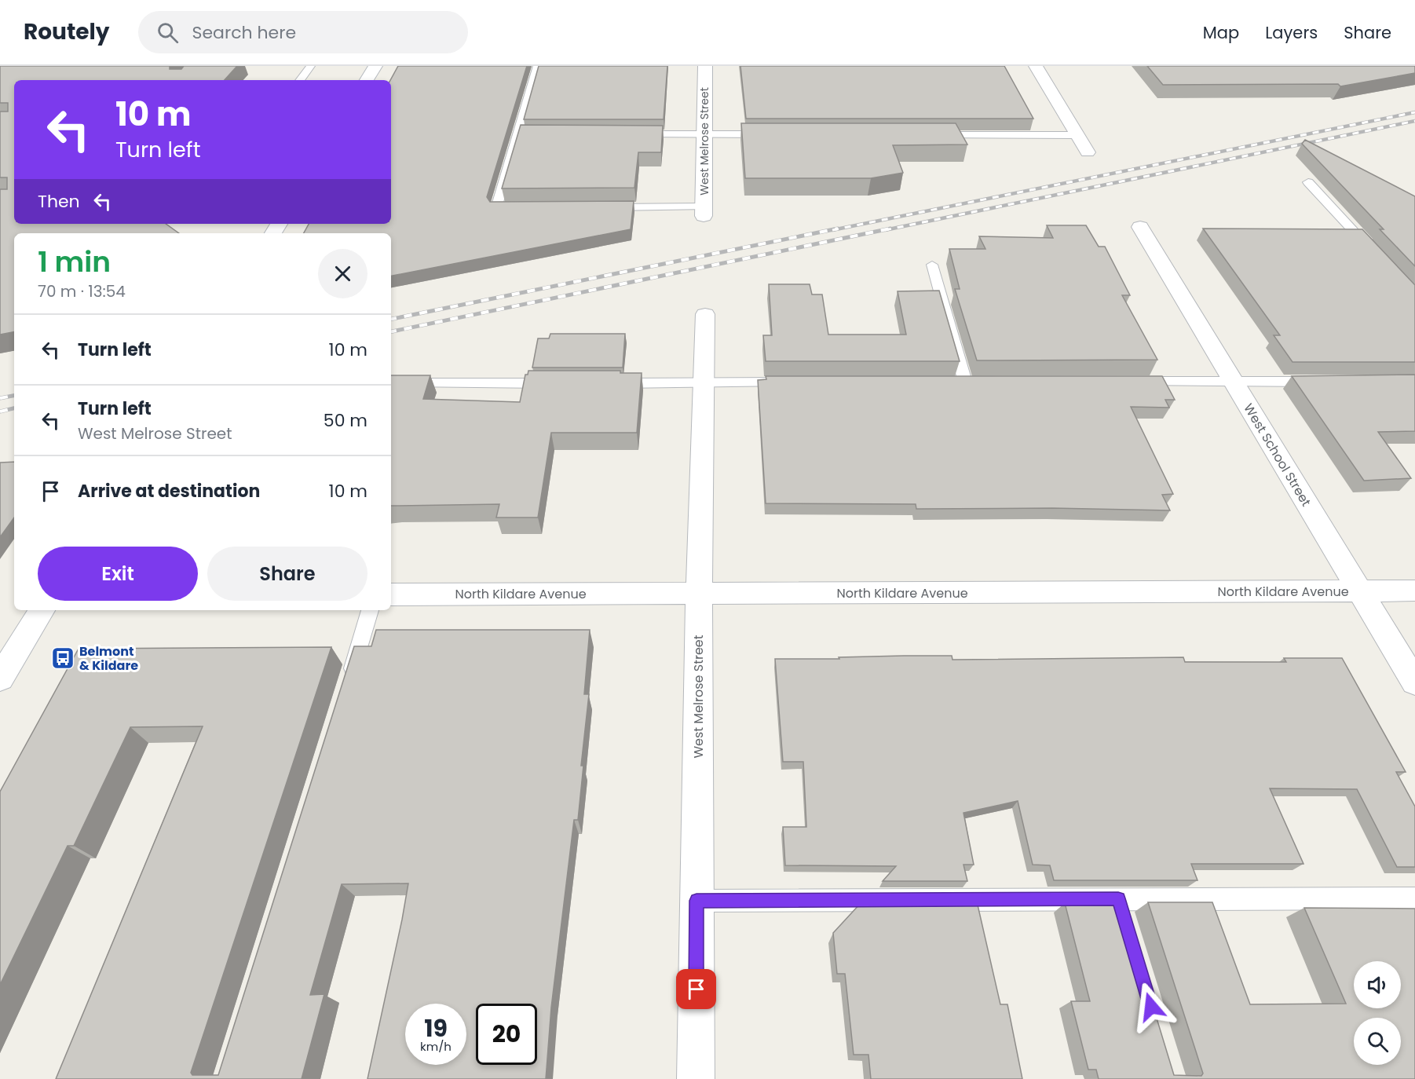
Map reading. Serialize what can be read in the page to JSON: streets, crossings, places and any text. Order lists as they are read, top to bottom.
{
  "streets": {
    "street": ["West Melrose Street", "West School Street", "North Kildare Avenue"]
  },
  "crossings": [
    ["West Melrose Street", "North Kildare Avenue"],
    ["West School Street", "North Kildare Avenue"]
  ],
  "places": {
    "bus stop": ["Belmont & Kildare"]
  },
  "page": {
    "header": "Routely",
    "search": "Search here",
    "nav": ["Map", "Layers", "Share"],
    "turn": ["10 m", "Turn left"],
    "then": "Then",
    "heading": ["1 min", "70 m · 13:54"],
    "list": [
      {
        "name": "Turn left",
        "value": "10 m"
      },
      {
        "name": "Turn left",
        "note": "West Melrose Street",
        "value": "50 m"
      },
      {
        "name": "Arrive at destination",
        "value": "10 m"
      }
    ],
    "buttons": ["Exit", "Share"],
    "speed": "19 km/h",
    "limit": "20"
  }
}
